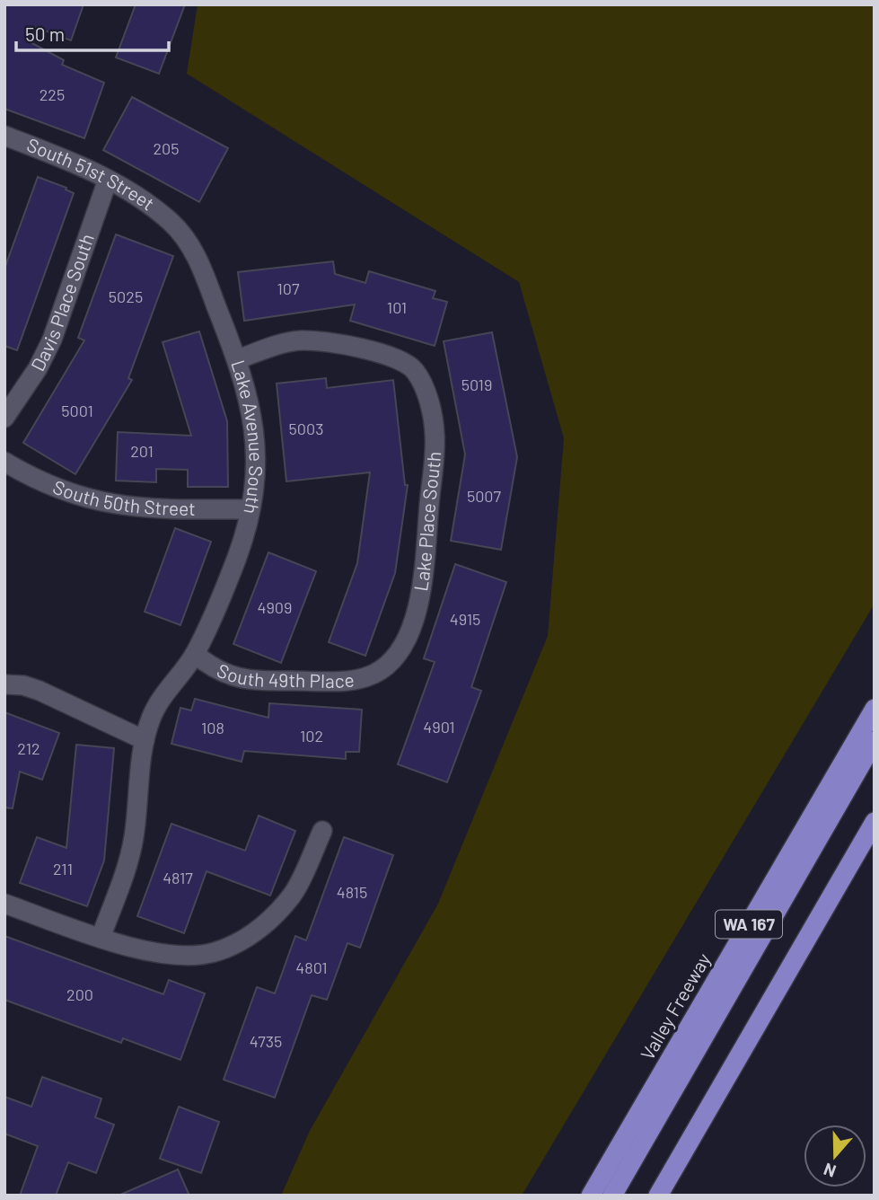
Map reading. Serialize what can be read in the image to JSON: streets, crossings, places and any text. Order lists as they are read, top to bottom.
{
  "streets": {
    "highway": ["WA 167", "Valley Freeway"],
    "street": [
      "South 51st Street",
      "Davis Place South",
      "Lake Avenue South",
      "South 50th Street",
      "Lake Place South",
      "South 49th Place"
    ]
  },
  "crossings": [
    ["South 51st Street", "Davis Place South"],
    ["South 51st Street", "Lake Avenue South"],
    ["Lake Avenue South", "South 50th Street"],
    ["Lake Avenue South", "Lake Place South"],
    ["Lake Avenue South", "South 49th Place"],
    ["Lake Place South", "South 49th Place"]
  ],
  "house_numbers": [
    "225",
    "205",
    "107",
    "5025",
    "101",
    "5019",
    "5001",
    "5003",
    "201",
    "5007",
    "4909",
    "4915",
    "4901",
    "108",
    "102",
    "212",
    "211",
    "4817",
    "4815",
    "4801",
    "200",
    "4735"
  ],
  "scale_bar": "50 m",
  "north": "bottom"
}
